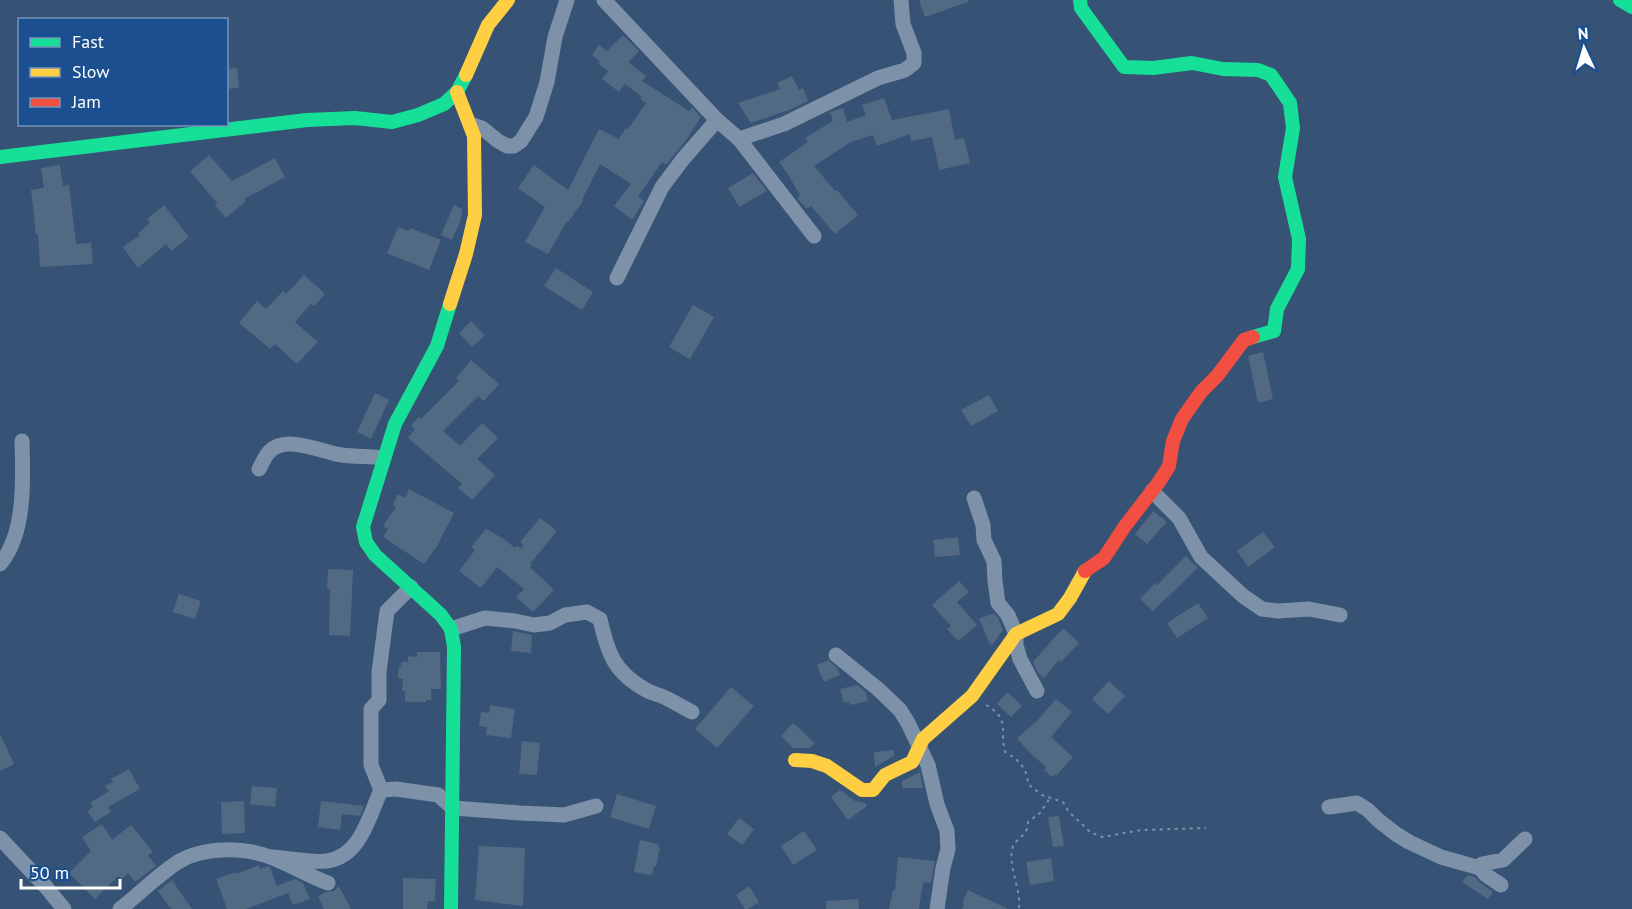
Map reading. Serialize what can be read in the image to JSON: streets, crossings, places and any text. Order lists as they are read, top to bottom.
{
  "legend": ["Fast", "Slow", "Jam"],
  "scale_bar": "50 m",
  "north": "top"
}
